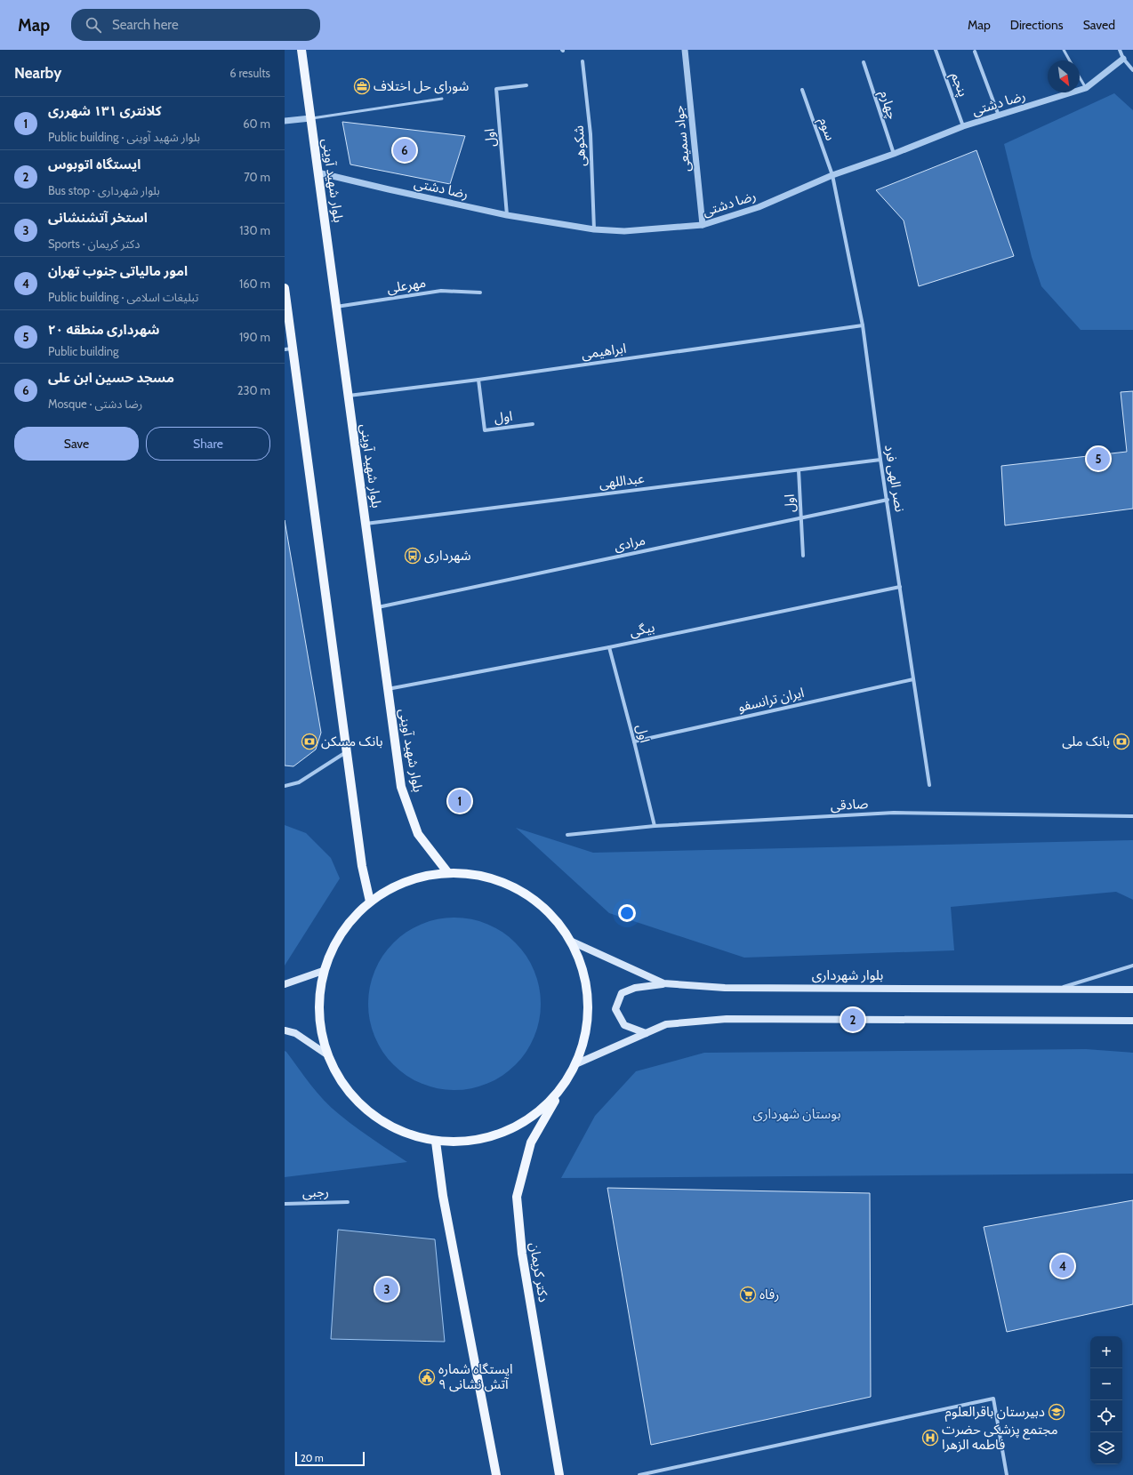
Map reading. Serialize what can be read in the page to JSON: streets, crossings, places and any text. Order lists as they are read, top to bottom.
{
  "streets": {
    "main road": ["بلوار شهید آوینی", "بلوار شهرداری", "دکتر کریمان"],
    "street": [
      "پنجم",
      "رضا دشتی",
      "چهارم",
      "سوم",
      "اول",
      "جواد سمیعی",
      "شکوهی",
      "مهرعلی",
      "ابراهیمی",
      "نصر الهی فرد",
      "عبداللهی",
      "مرادی",
      "بیگی",
      "ایران ترانسفو",
      "صادقی",
      "رجبی"
    ]
  },
  "crossings": [
    ["پنجم", "رضا دشتی"],
    ["رضا دشتی", "چهارم"],
    ["رضا دشتی", "سوم"],
    ["رضا دشتی", "اول"],
    ["رضا دشتی", "جواد سمیعی"],
    ["رضا دشتی", "شکوهی"],
    ["رضا دشتی", "بلوار شهید آوینی"],
    ["رضا دشتی", "نصر الهی فرد"],
    ["سوم", "نصر الهی فرد"],
    ["اول", "ابراهیمی"],
    ["اول", "عبداللهی"],
    ["اول", "مرادی"],
    ["اول", "بیگی"],
    ["اول", "ایران ترانسفو"],
    ["اول", "صادقی"],
    ["بلوار شهید آوینی", "مهرعلی"],
    ["بلوار شهید آوینی", "ابراهیمی"],
    ["بلوار شهید آوینی", "عبداللهی"],
    ["بلوار شهید آوینی", "مرادی"],
    ["بلوار شهید آوینی", "بیگی"],
    ["ابراهیمی", "نصر الهی فرد"],
    ["نصر الهی فرد", "عبداللهی"],
    ["نصر الهی فرد", "مرادی"],
    ["نصر الهی فرد", "بیگی"],
    ["نصر الهی فرد", "ایران ترانسفو"]
  ],
  "parks": ["بوستان شهرداری"],
  "places": {
    "office": ["شورای حل اختلاف"],
    "bus stop": ["شهرداری"],
    "bank": ["بانک مسکن", "بانک ملی"],
    "supermarket": ["رفاه"],
    "public building": ["ایستگاه شماره ۹ آتش نشانی"],
    "school or university": ["دبیرستان باقرالعلوم"],
    "hospital": ["مجتمع پزشکی حضرت فاطمه الزهرا"]
  },
  "scale_bar": "20 m",
  "north": "bottom right",
  "page": {
    "header": "Map",
    "search": "Search here",
    "nav": ["Map", "Directions", "Saved"],
    "heading": ["Nearby", "6 results"],
    "list": [
      {
        "mark": "1",
        "name": "کلانتری ۱۳۱ شهرری",
        "note": "Public building · بلوار شهید آوینی",
        "value": "60 m"
      },
      {
        "mark": "2",
        "name": "ایستگاه اتوبوس",
        "note": "Bus stop · بلوار شهرداری",
        "value": "70 m"
      },
      {
        "mark": "3",
        "name": "استخر آتشنشانی",
        "note": "Sports · دکتر کریمان",
        "value": "130 m"
      },
      {
        "mark": "4",
        "name": "امور مالیاتی جنوب تهران",
        "note": "Public building · تبلیغات اسلامی",
        "value": "160 m"
      },
      {
        "mark": "5",
        "name": "شهرداری منطقه ۲۰",
        "note": "Public building",
        "value": "190 m"
      },
      {
        "mark": "6",
        "name": "مسجد حسین ابن علی",
        "note": "Mosque · رضا دشتی",
        "value": "230 m"
      }
    ],
    "pins": [
      "6",
      "5",
      "1",
      "2",
      "4",
      "3"
    ],
    "buttons": ["Save", "Share"],
    "map_buttons": ["+", "−"],
    "scale": "20 m"
  }
}
